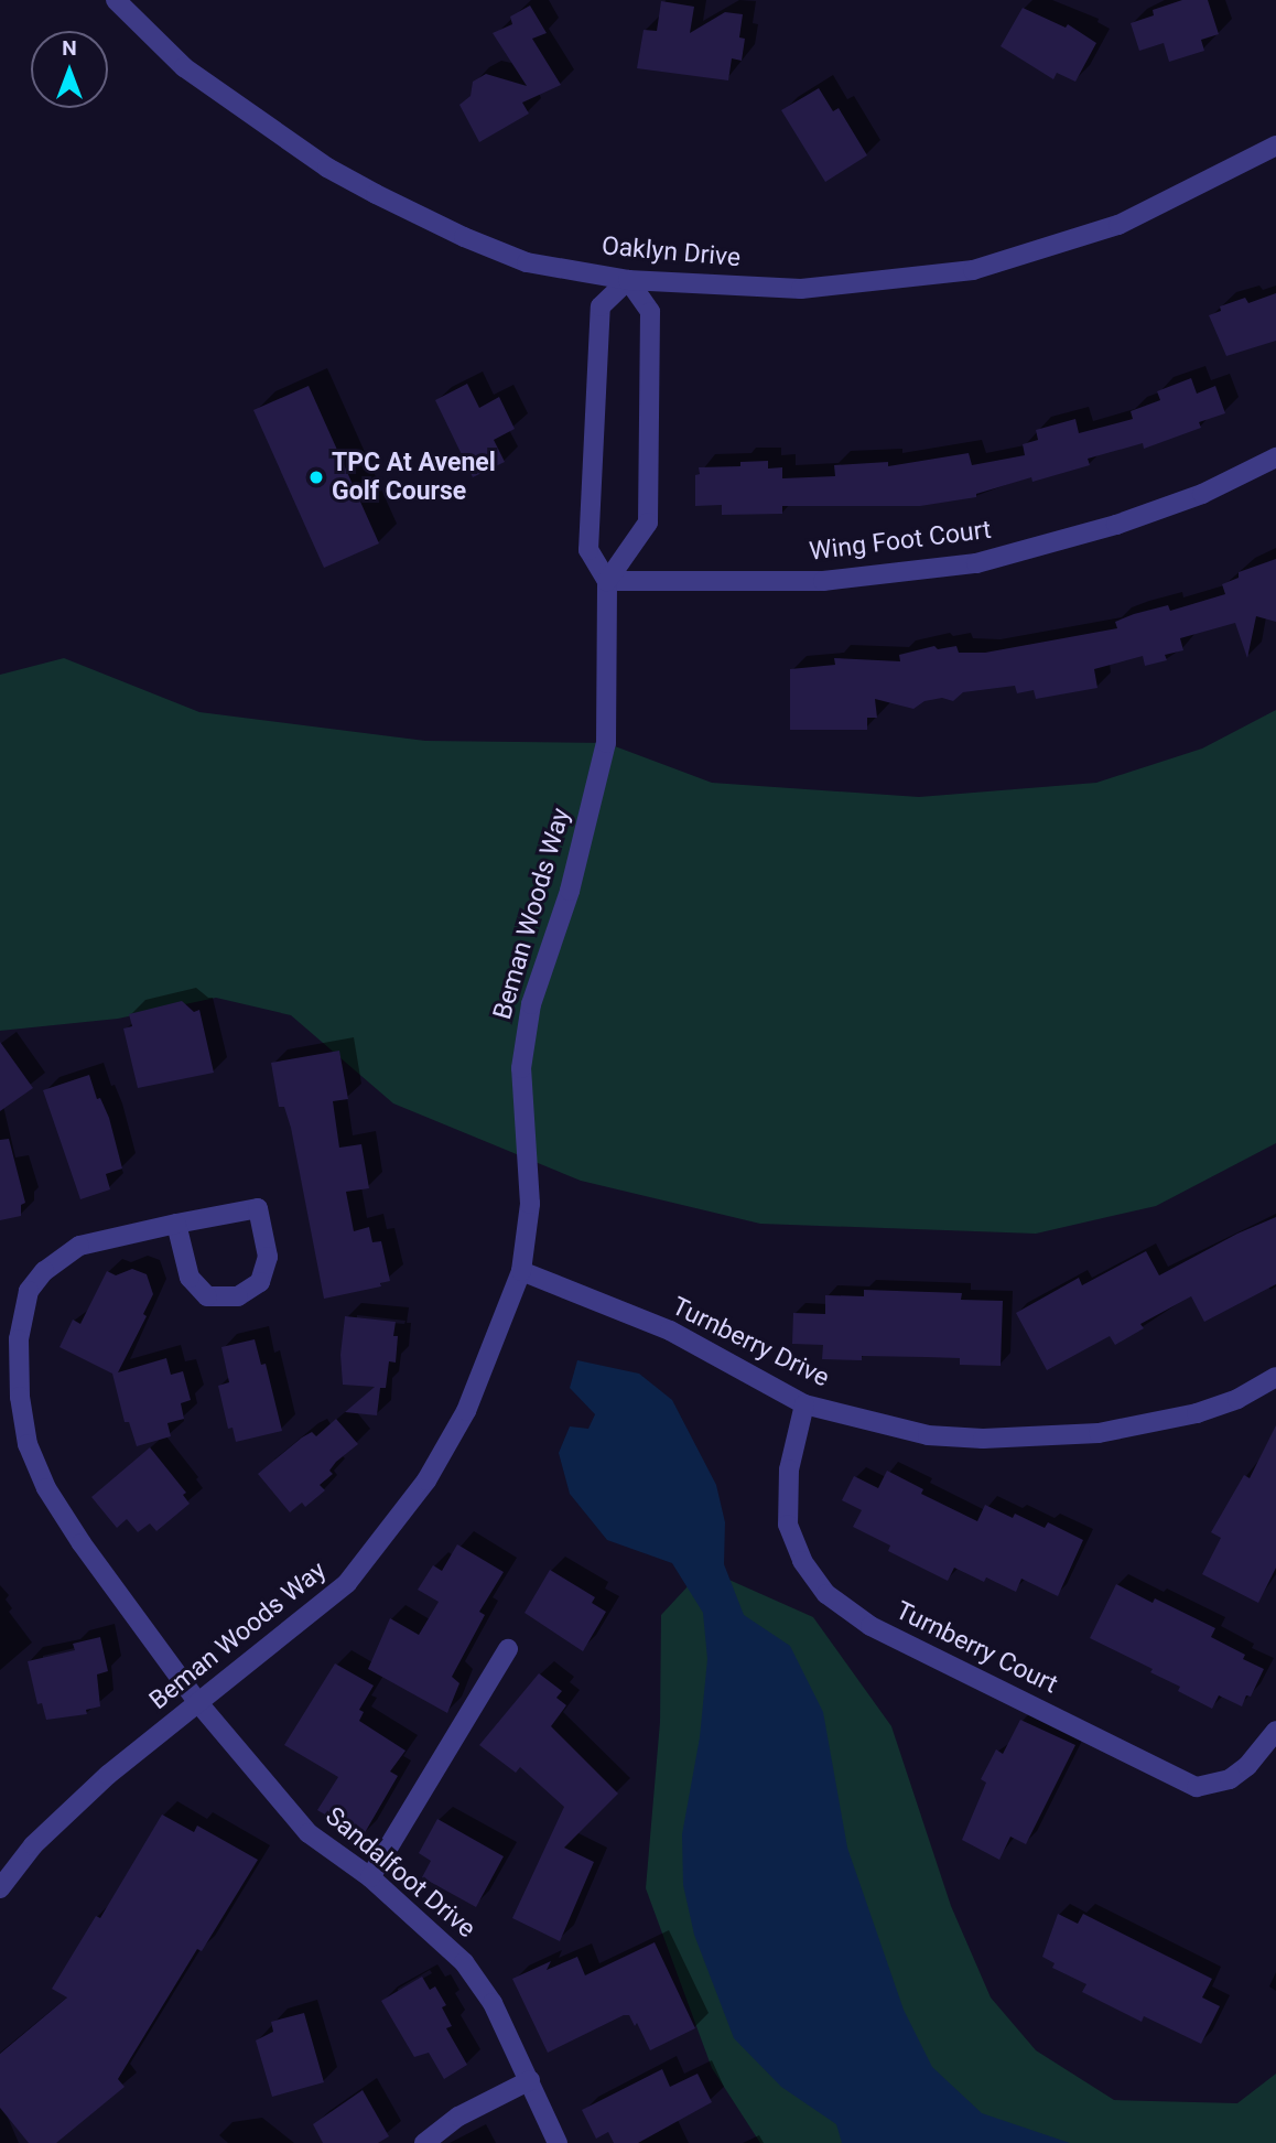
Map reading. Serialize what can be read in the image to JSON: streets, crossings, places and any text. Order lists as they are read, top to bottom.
{
  "streets": {
    "street": [
      "Oaklyn Drive",
      "Wing Foot Court",
      "Beman Woods Way",
      "Turnberry Drive",
      "Turnberry Court",
      "Sandalfoot Drive"
    ]
  },
  "crossings": [
    ["Oaklyn Drive", "Beman Woods Way"],
    ["Wing Foot Court", "Beman Woods Way"],
    ["Beman Woods Way", "Turnberry Drive"],
    ["Beman Woods Way", "Sandalfoot Drive"],
    ["Turnberry Drive", "Turnberry Court"]
  ],
  "places": ["TPC At Avenel Golf Course"],
  "north": "top"
}
